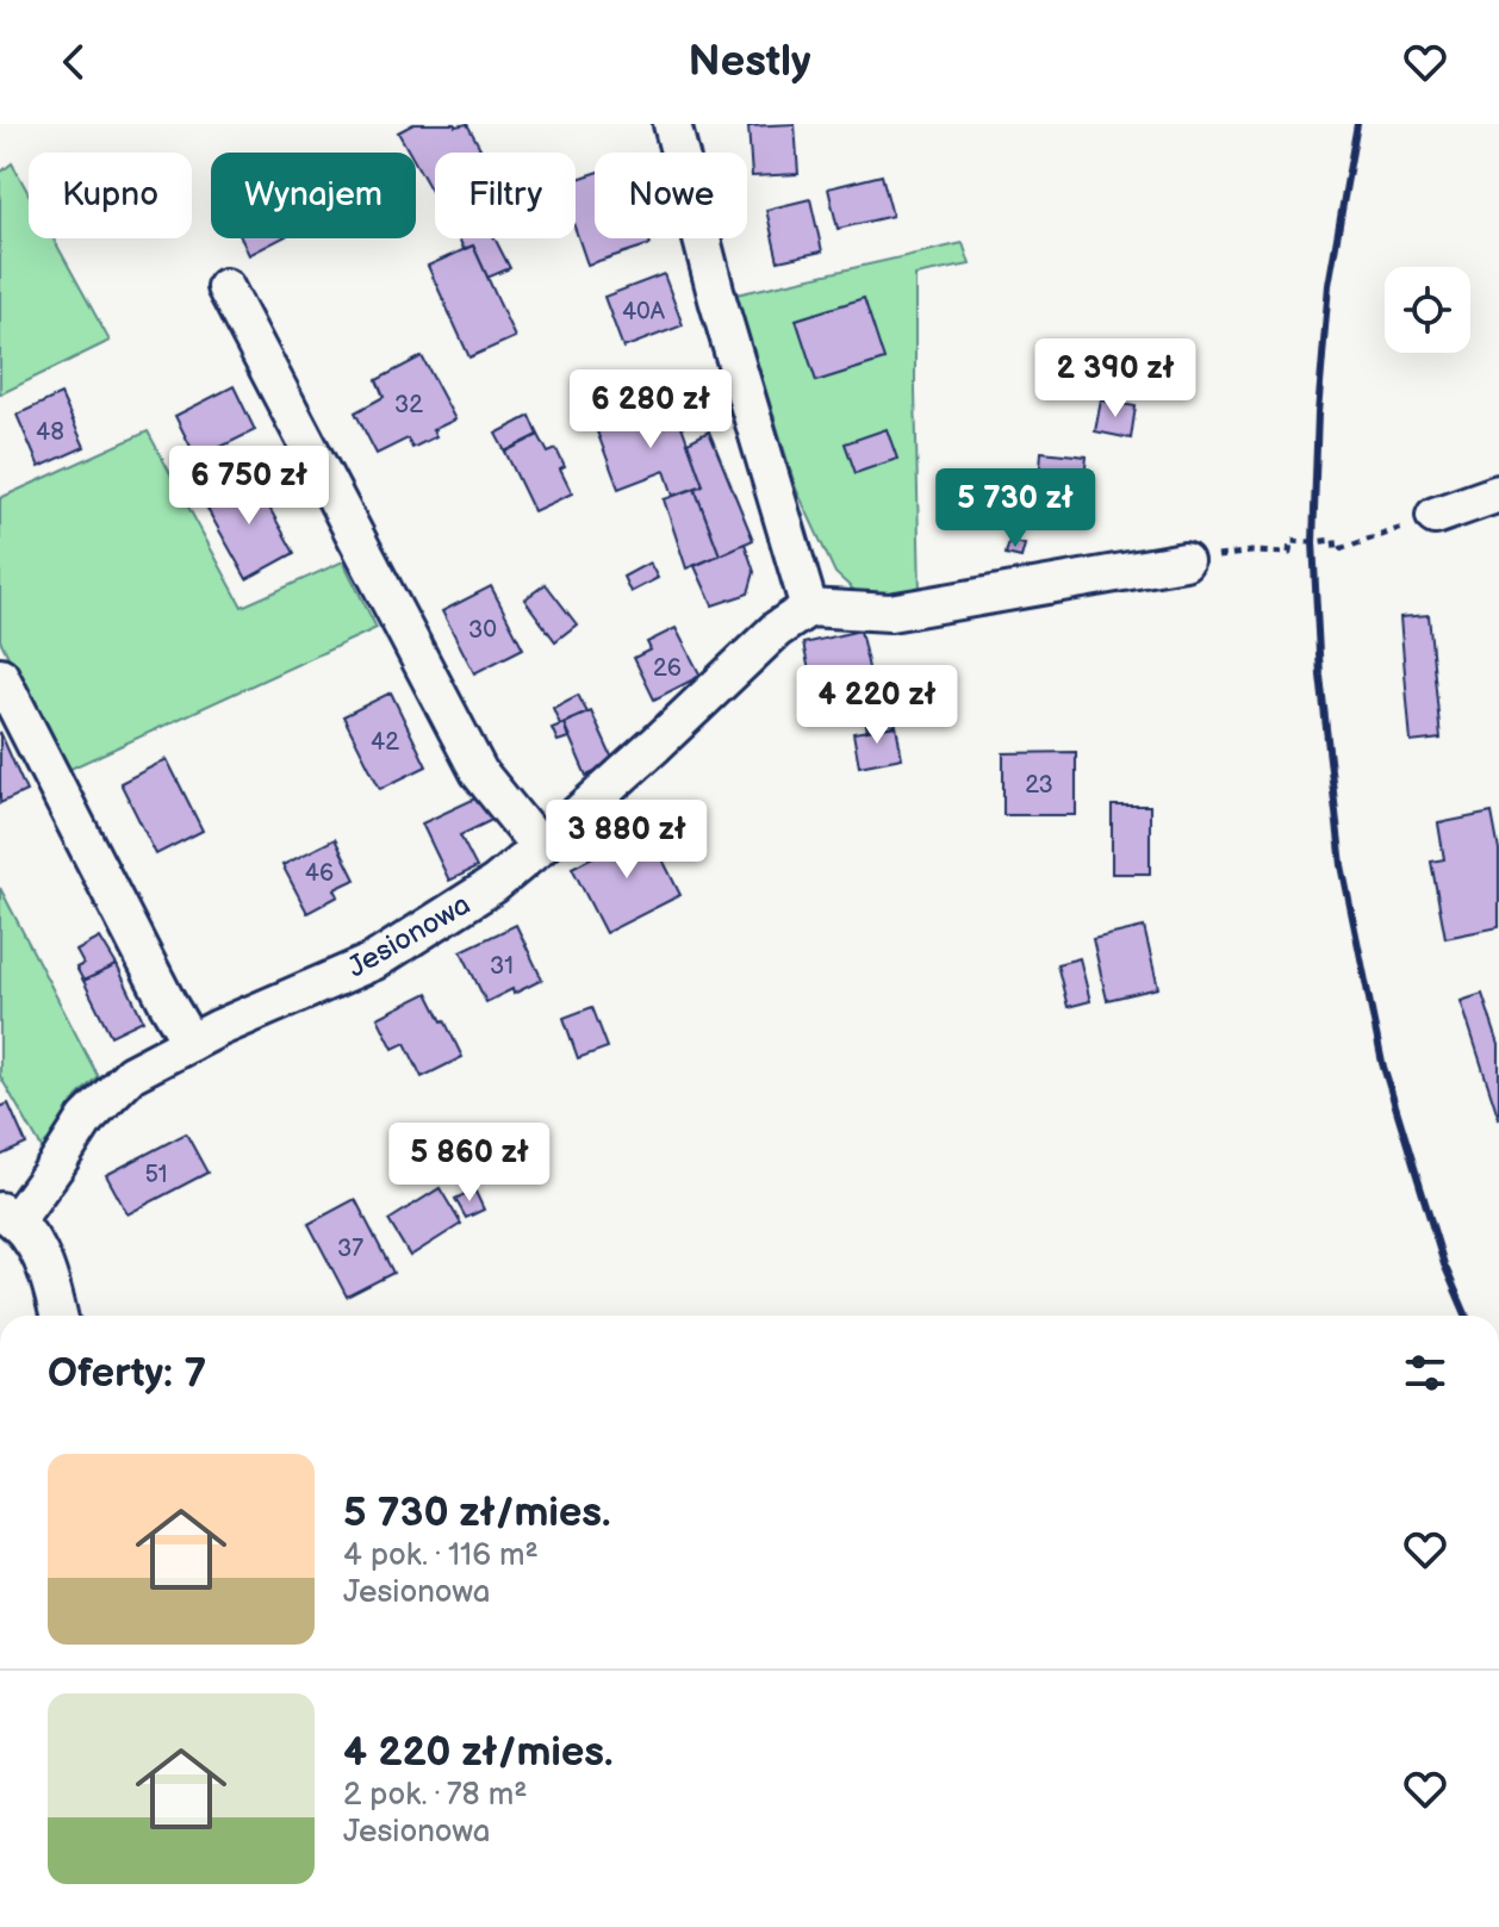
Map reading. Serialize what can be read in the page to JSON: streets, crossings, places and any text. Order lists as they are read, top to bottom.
{
  "streets": {
    "street": ["Jesionowa"]
  },
  "house_numbers": [
    "40A",
    "32",
    "48",
    "30",
    "26",
    "42",
    "23",
    "46",
    "31",
    "51",
    "37"
  ],
  "page": {
    "header": "Nestly",
    "chip": [
      "Kupno",
      "Wynajem",
      "Filtry",
      "Nowe"
    ],
    "price": [
      "2 390 zł",
      "6 280 zł",
      "6 750 zł",
      "5 730 zł",
      "4 220 zł",
      "3 880 zł",
      "5 860 zł"
    ],
    "heading": "Oferty: 7",
    "list": [
      {
        "name": "5 730 zł/mies.",
        "note": "4 pok. · 116 m² · Jesionowa"
      },
      {
        "name": "4 220 zł/mies.",
        "note": "2 pok. · 78 m² · Jesionowa"
      }
    ]
  }
}
